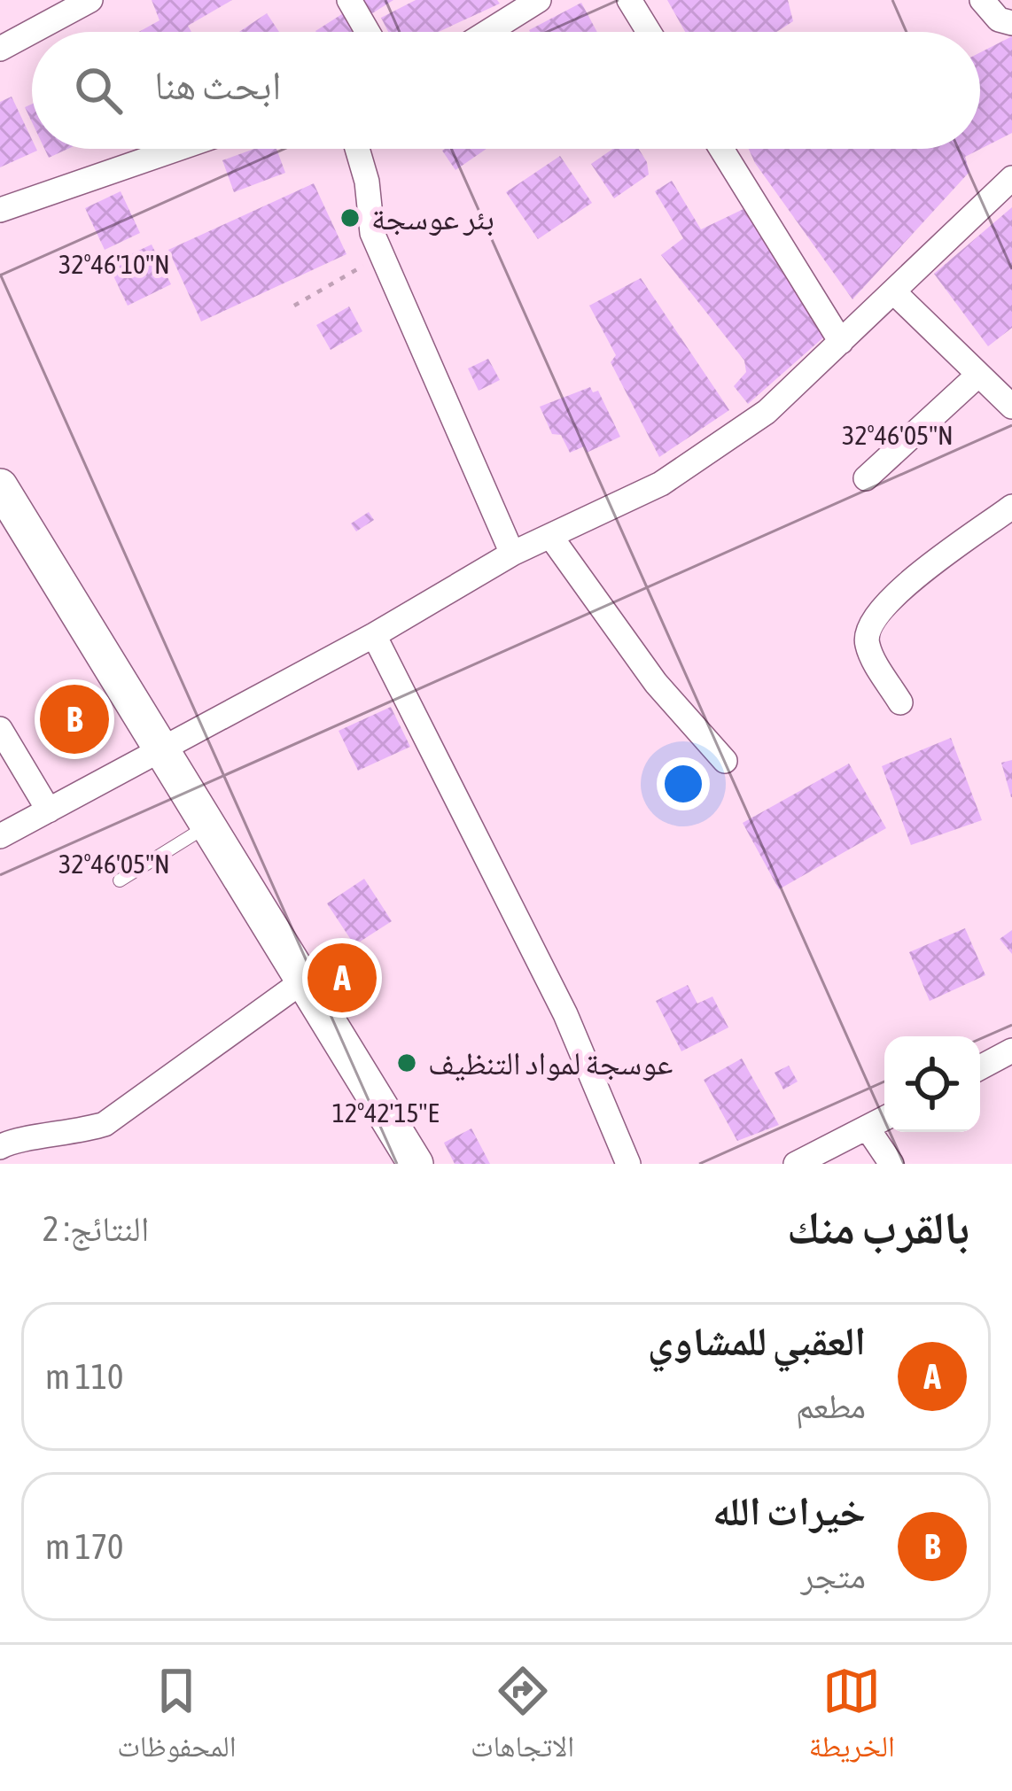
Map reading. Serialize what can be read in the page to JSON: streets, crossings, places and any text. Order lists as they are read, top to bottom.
{
  "places": ["بئر عوسجة", "عوسجة لمواد التنظيف"],
  "page": {
    "search": "ابحث هنا",
    "pins": ["B", "A"],
    "heading": ["بالقرب منك", "النتائج: 2"],
    "list": [
      {
        "mark": "A",
        "name": "العقبي للمشاوي",
        "note": "مطعم",
        "value": "110 m"
      },
      {
        "mark": "B",
        "name": "خيرات الله",
        "note": "متجر",
        "value": "170 m"
      }
    ],
    "nav": ["الخريطة", "الاتجاهات", "المحفوظات"]
  },
  "coordinates": ["32°46'10\"N", "32°46'05\"N", "12°42'15\"E"]
}
